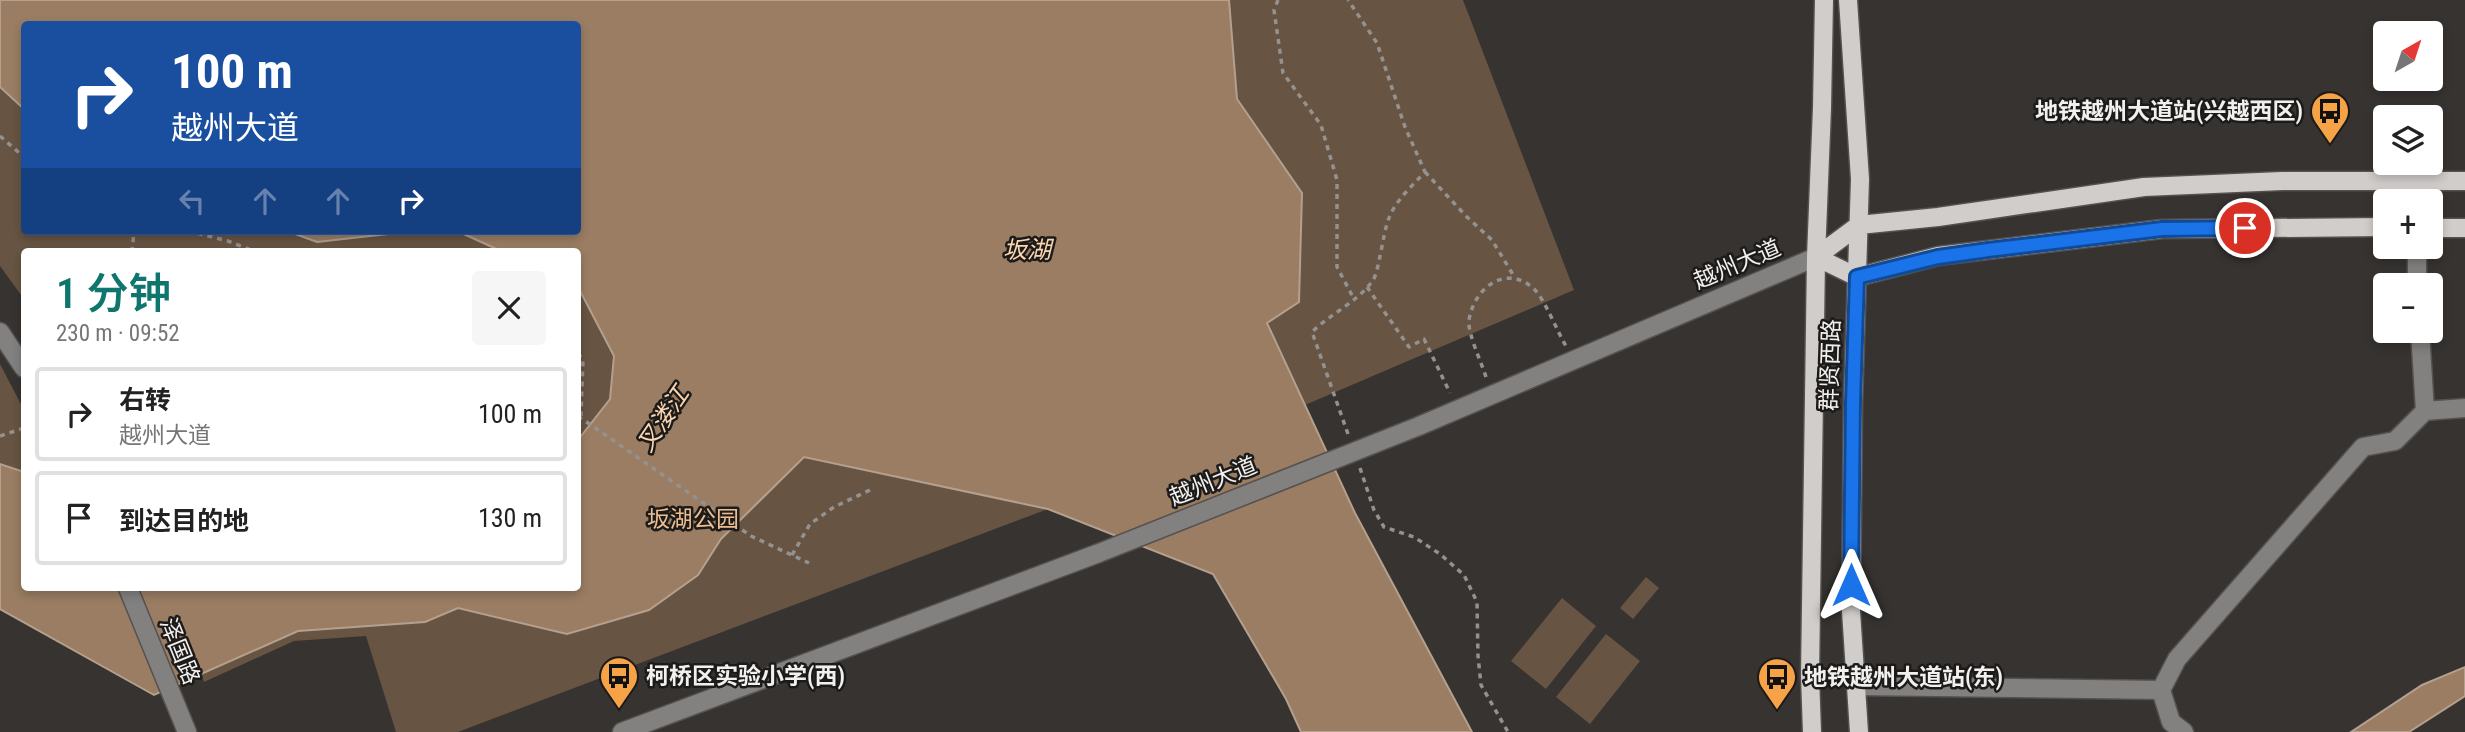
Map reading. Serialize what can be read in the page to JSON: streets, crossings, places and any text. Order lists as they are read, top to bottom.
{
  "streets": {
    "main road": ["越州大道", "群贤西路"],
    "street": ["泽国路"]
  },
  "crossings": [
    ["越州大道", "群贤西路"]
  ],
  "water": ["坂湖", "叉溇江"],
  "parks": ["坂湖公园"],
  "places": {
    "bus stop": ["地铁越州大道站(兴越西区)", "柯桥区实验小学(西)", "地铁越州大道站(东)"]
  },
  "north": "top right",
  "page": {
    "map_buttons": ["+", "−"],
    "turn": ["100 m", "越州大道"],
    "heading": ["1 分钟", "230 m · 09:52"],
    "list": [
      {
        "name": "右转",
        "note": "越州大道",
        "value": "100 m"
      },
      {
        "name": "到达目的地",
        "value": "130 m"
      }
    ]
  }
}
